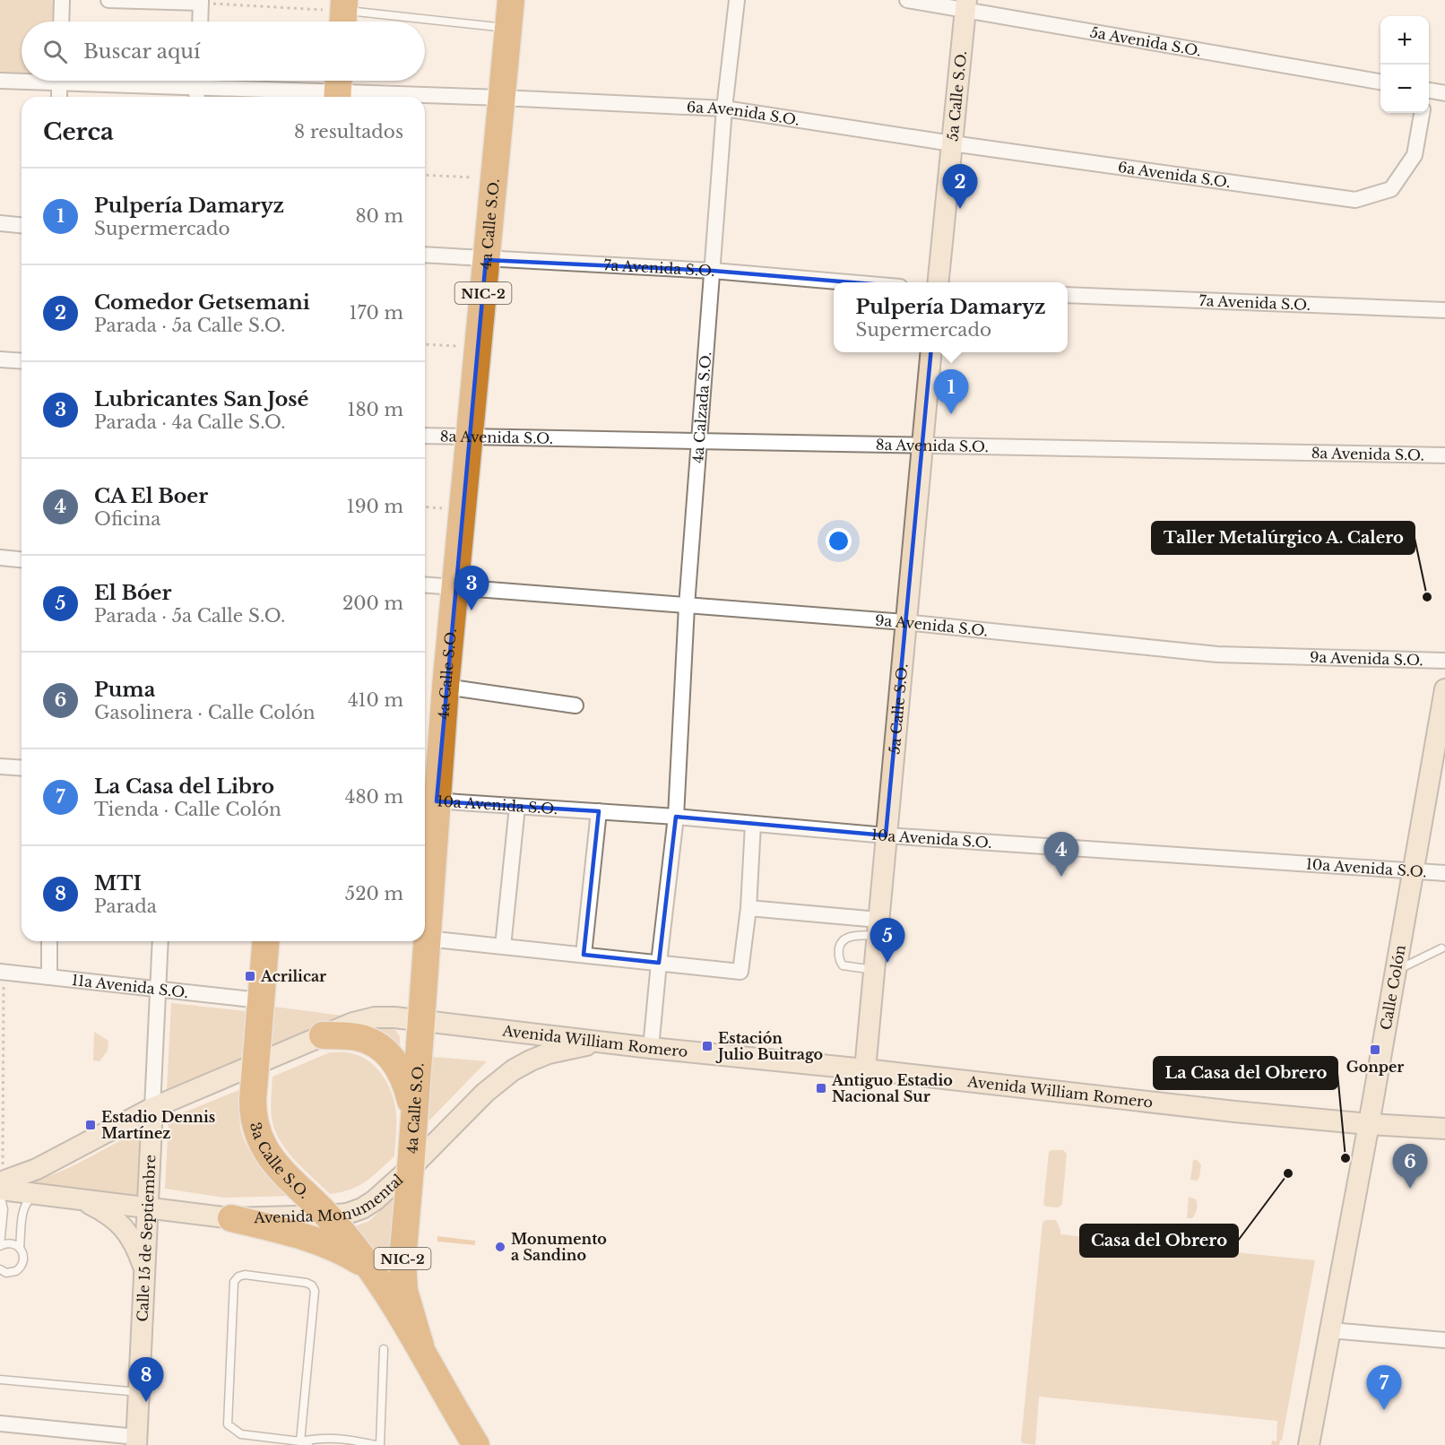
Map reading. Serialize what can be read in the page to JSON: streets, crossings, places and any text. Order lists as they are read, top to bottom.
{
  "streets": {
    "highway": ["4a Calle S.O.", "NIC-2", "3a Calle S.O."],
    "main road": [
      "5a Calle S.O.",
      "Calle Colón",
      "Avenida William Romero",
      "Avenida Monumental",
      "Calle 15 de Septiembre"
    ],
    "street": [
      "5a Avenida S.O.",
      "6a Avenida S.O.",
      "7a Avenida S.O.",
      "4a Calzada S.O.",
      "8a Avenida S.O.",
      "9a Avenida S.O.",
      "10a Avenida S.O.",
      "11a Avenida S.O."
    ]
  },
  "crossings": [
    ["5a Avenida S.O.", "5a Calle S.O."],
    ["5a Calle S.O.", "6a Avenida S.O."],
    ["5a Calle S.O.", "8a Avenida S.O."],
    ["5a Calle S.O.", "9a Avenida S.O."],
    ["5a Calle S.O.", "10a Avenida S.O."],
    ["5a Calle S.O.", "Avenida William Romero"],
    ["6a Avenida S.O.", "4a Calle S.O."],
    ["6a Avenida S.O.", "4a Calzada S.O."],
    ["4a Calle S.O.", "7a Avenida S.O."],
    ["4a Calle S.O.", "NIC-2"],
    ["4a Calle S.O.", "8a Avenida S.O."],
    ["4a Calle S.O.", "9a Avenida S.O."],
    ["4a Calle S.O.", "10a Avenida S.O."],
    ["4a Calle S.O.", "Avenida William Romero"],
    ["4a Calle S.O.", "3a Calle S.O."],
    ["4a Calle S.O.", "Avenida Monumental"],
    ["7a Avenida S.O.", "4a Calzada S.O."],
    ["NIC-2", "3a Calle S.O."],
    ["4a Calzada S.O.", "8a Avenida S.O."],
    ["4a Calzada S.O.", "9a Avenida S.O."],
    ["4a Calzada S.O.", "10a Avenida S.O."],
    ["4a Calzada S.O.", "Avenida William Romero"],
    ["10a Avenida S.O.", "Calle Colón"],
    ["11a Avenida S.O.", "3a Calle S.O."],
    ["11a Avenida S.O.", "Calle 15 de Septiembre"],
    ["Calle Colón", "Avenida William Romero"],
    ["Avenida William Romero", "Avenida Monumental"],
    ["3a Calle S.O.", "Avenida Monumental"],
    ["Avenida Monumental", "Calle 15 de Septiembre"]
  ],
  "places": {
    "other": [
      "Taller Metalúrgico A. Calero",
      "La Casa del Obrero",
      "Casa del Obrero",
      "Monumento a Sandino"
    ],
    "transit": [
      "Acrilicar",
      "Estación Julio Buitrago",
      "Gonper",
      "Antiguo Estadio Nacional Sur",
      "Estadio Dennis Martínez"
    ]
  },
  "page": {
    "map_buttons": ["+", "−"],
    "search": "Buscar aquí",
    "heading": ["Cerca", "8 resultados"],
    "pins": [
      "2",
      "1",
      "3",
      "4",
      "5",
      "6",
      "8",
      "7"
    ],
    "list": [
      {
        "mark": "1",
        "name": "Pulpería Damaryz",
        "note": "Supermercado",
        "value": "80 m"
      },
      {
        "mark": "2",
        "name": "Comedor Getsemani",
        "note": "Parada · 5a Calle S.O.",
        "value": "170 m"
      },
      {
        "mark": "3",
        "name": "Lubricantes San José",
        "note": "Parada · 4a Calle S.O.",
        "value": "180 m"
      },
      {
        "mark": "4",
        "name": "CA El Boer",
        "note": "Oficina",
        "value": "190 m"
      },
      {
        "mark": "5",
        "name": "El Bóer",
        "note": "Parada · 5a Calle S.O.",
        "value": "200 m"
      },
      {
        "mark": "6",
        "name": "Puma",
        "note": "Gasolinera · Calle Colón",
        "value": "410 m"
      },
      {
        "mark": "7",
        "name": "La Casa del Libro",
        "note": "Tienda · Calle Colón",
        "value": "480 m"
      },
      {
        "mark": "8",
        "name": "MTI",
        "note": "Parada",
        "value": "520 m"
      }
    ],
    "popup": ["Pulpería Damaryz", "Supermercado"]
  }
}
